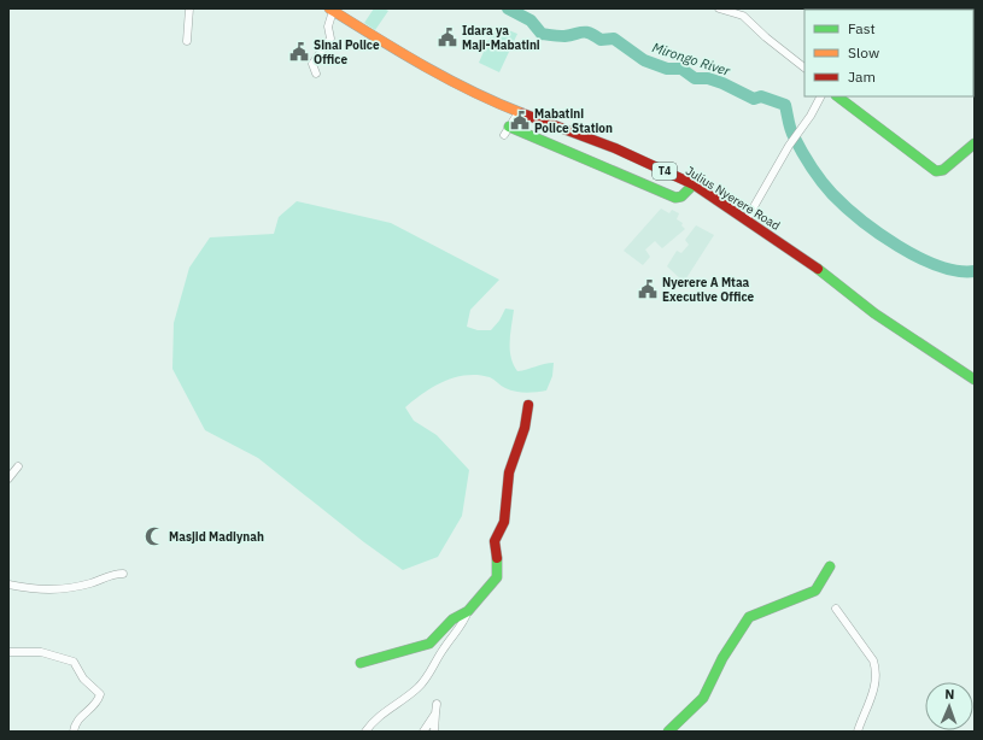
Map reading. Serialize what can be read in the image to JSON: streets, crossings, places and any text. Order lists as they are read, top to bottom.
{
  "streets": {
    "main road": ["T4", "Julius Nyerere Road"]
  },
  "water": ["Mirongo River"],
  "places": {
    "public building": [
      "Idara ya Maji-Mabatini",
      "Sinai Police Office",
      "Mabatini Police Station",
      "Nyerere A Mtaa Executive Office"
    ],
    "mosque": ["Masjid Madiynah"]
  },
  "legend": ["Fast", "Slow", "Jam"],
  "north": "top"
}
